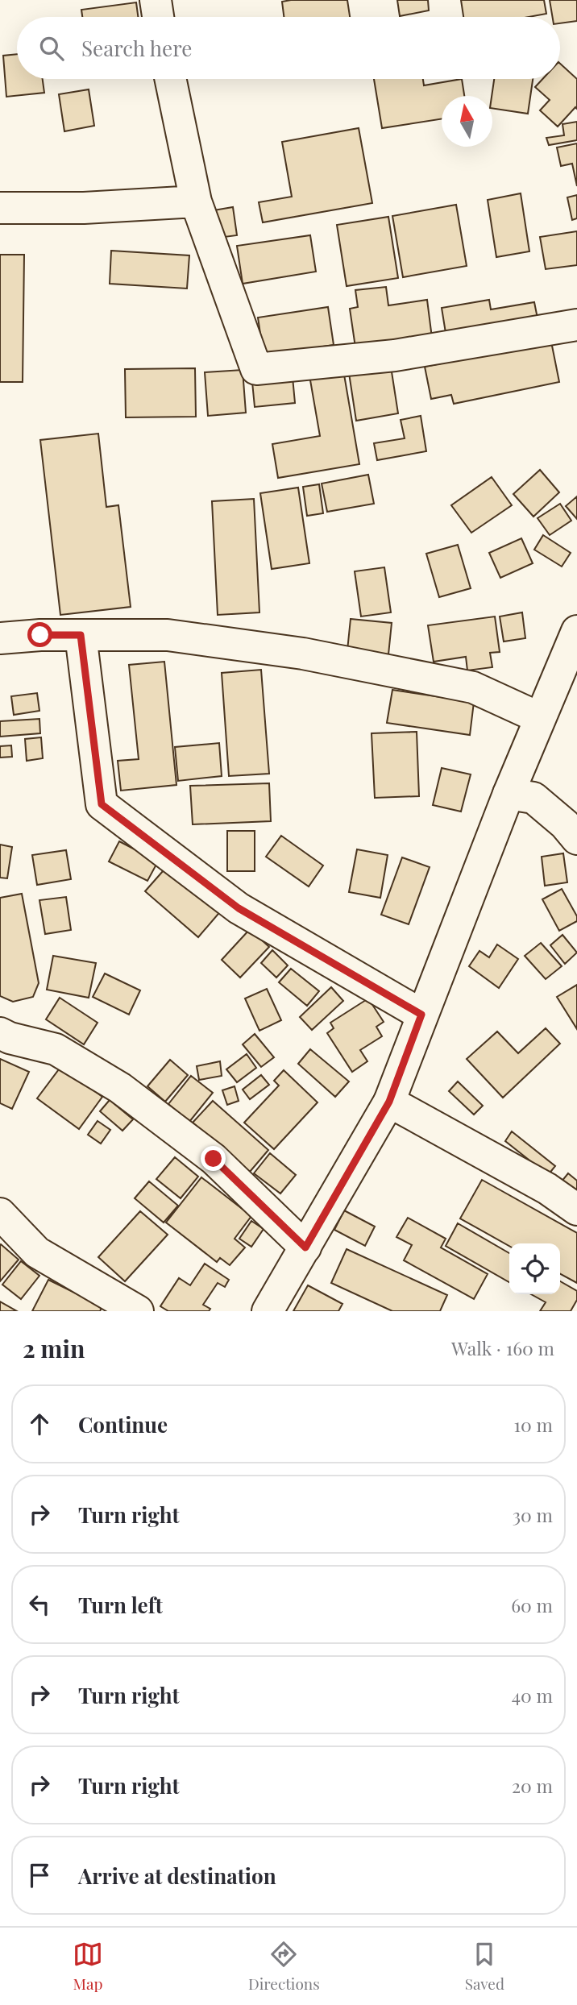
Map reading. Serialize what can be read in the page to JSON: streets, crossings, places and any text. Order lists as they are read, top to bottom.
{
  "north": "top",
  "page": {
    "search": "Search here",
    "heading": ["2 min", "Walk · 160 m"],
    "list": [
      ["Continue", "10 m"],
      ["Turn right", "30 m"],
      ["Turn left", "60 m"],
      ["Turn right", "40 m"],
      ["Turn right", "20 m"],
      "Arrive at destination"
    ],
    "nav": ["Map", "Directions", "Saved"]
  }
}
